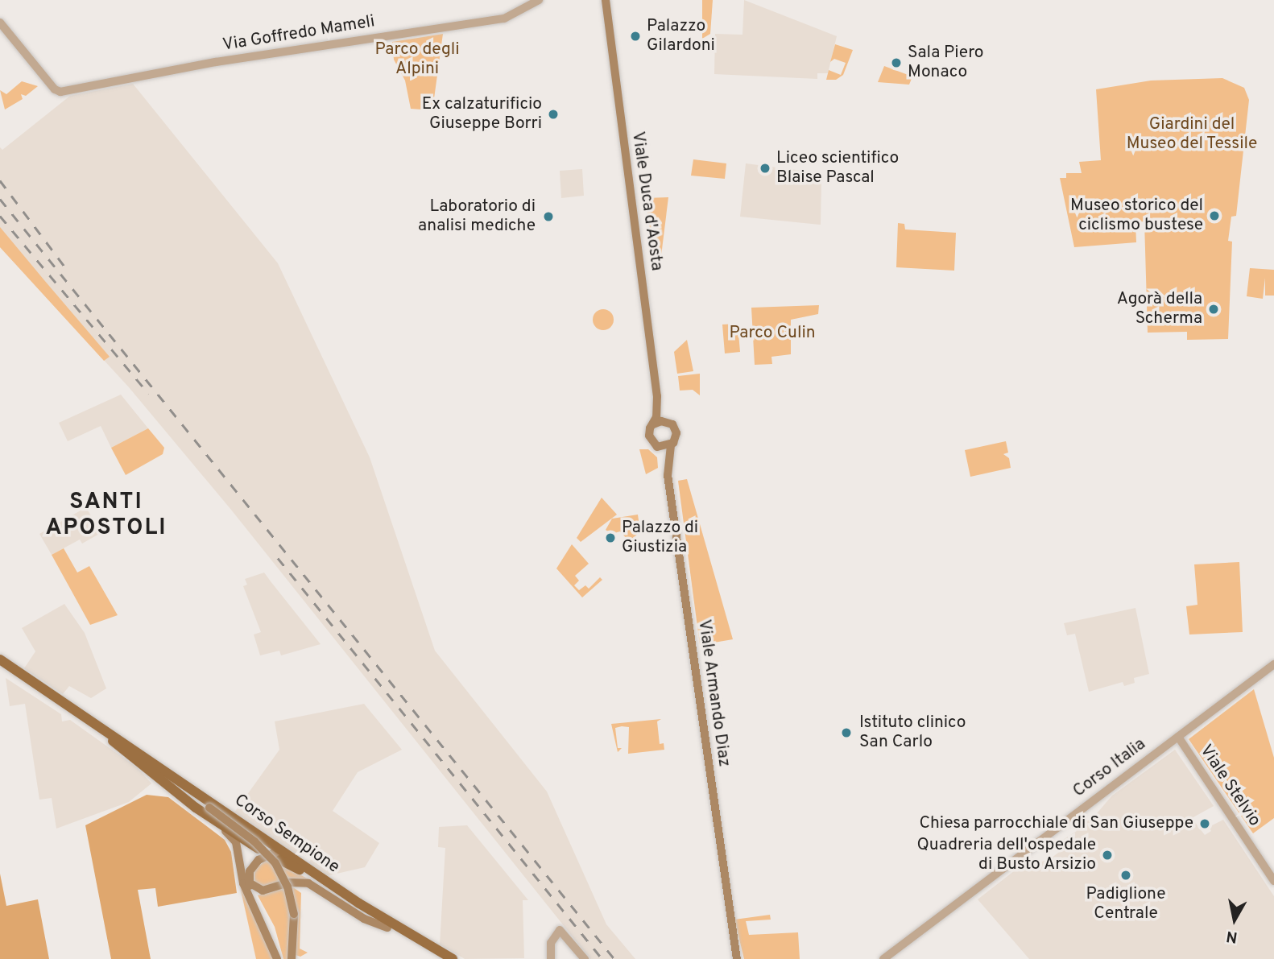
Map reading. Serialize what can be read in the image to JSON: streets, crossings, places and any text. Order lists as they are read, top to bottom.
{
  "streets": {
    "main road": ["Viale Duca d'Aosta", "Viale Armando Diaz", "Corso Sempione"],
    "street": ["Via Goffredo Mameli", "Corso Italia", "Viale Stelvio"]
  },
  "crossings": [
    ["Viale Duca d'Aosta", "Viale Armando Diaz"],
    ["Corso Italia", "Viale Stelvio"]
  ],
  "districts": ["SANTI APOSTOLI"],
  "parks": ["Parco degli Alpini", "Giardini del Museo del Tessile", "Parco Culin"],
  "places": [
    "Palazzo Gilardoni",
    "Sala Piero Monaco",
    "Ex calzaturificio Giuseppe Borri",
    "Liceo scientifico Blaise Pascal",
    "Museo storico del ciclismo bustese",
    "Laboratorio di analisi mediche",
    "Agorà della Scherma",
    "Palazzo di Giustizia",
    "Istituto clinico San Carlo",
    "Chiesa parrocchiale di San Giuseppe",
    "Quadreria dell'ospedale di Busto Arsizio",
    "Padiglione Centrale"
  ],
  "north": "bottom"
}
